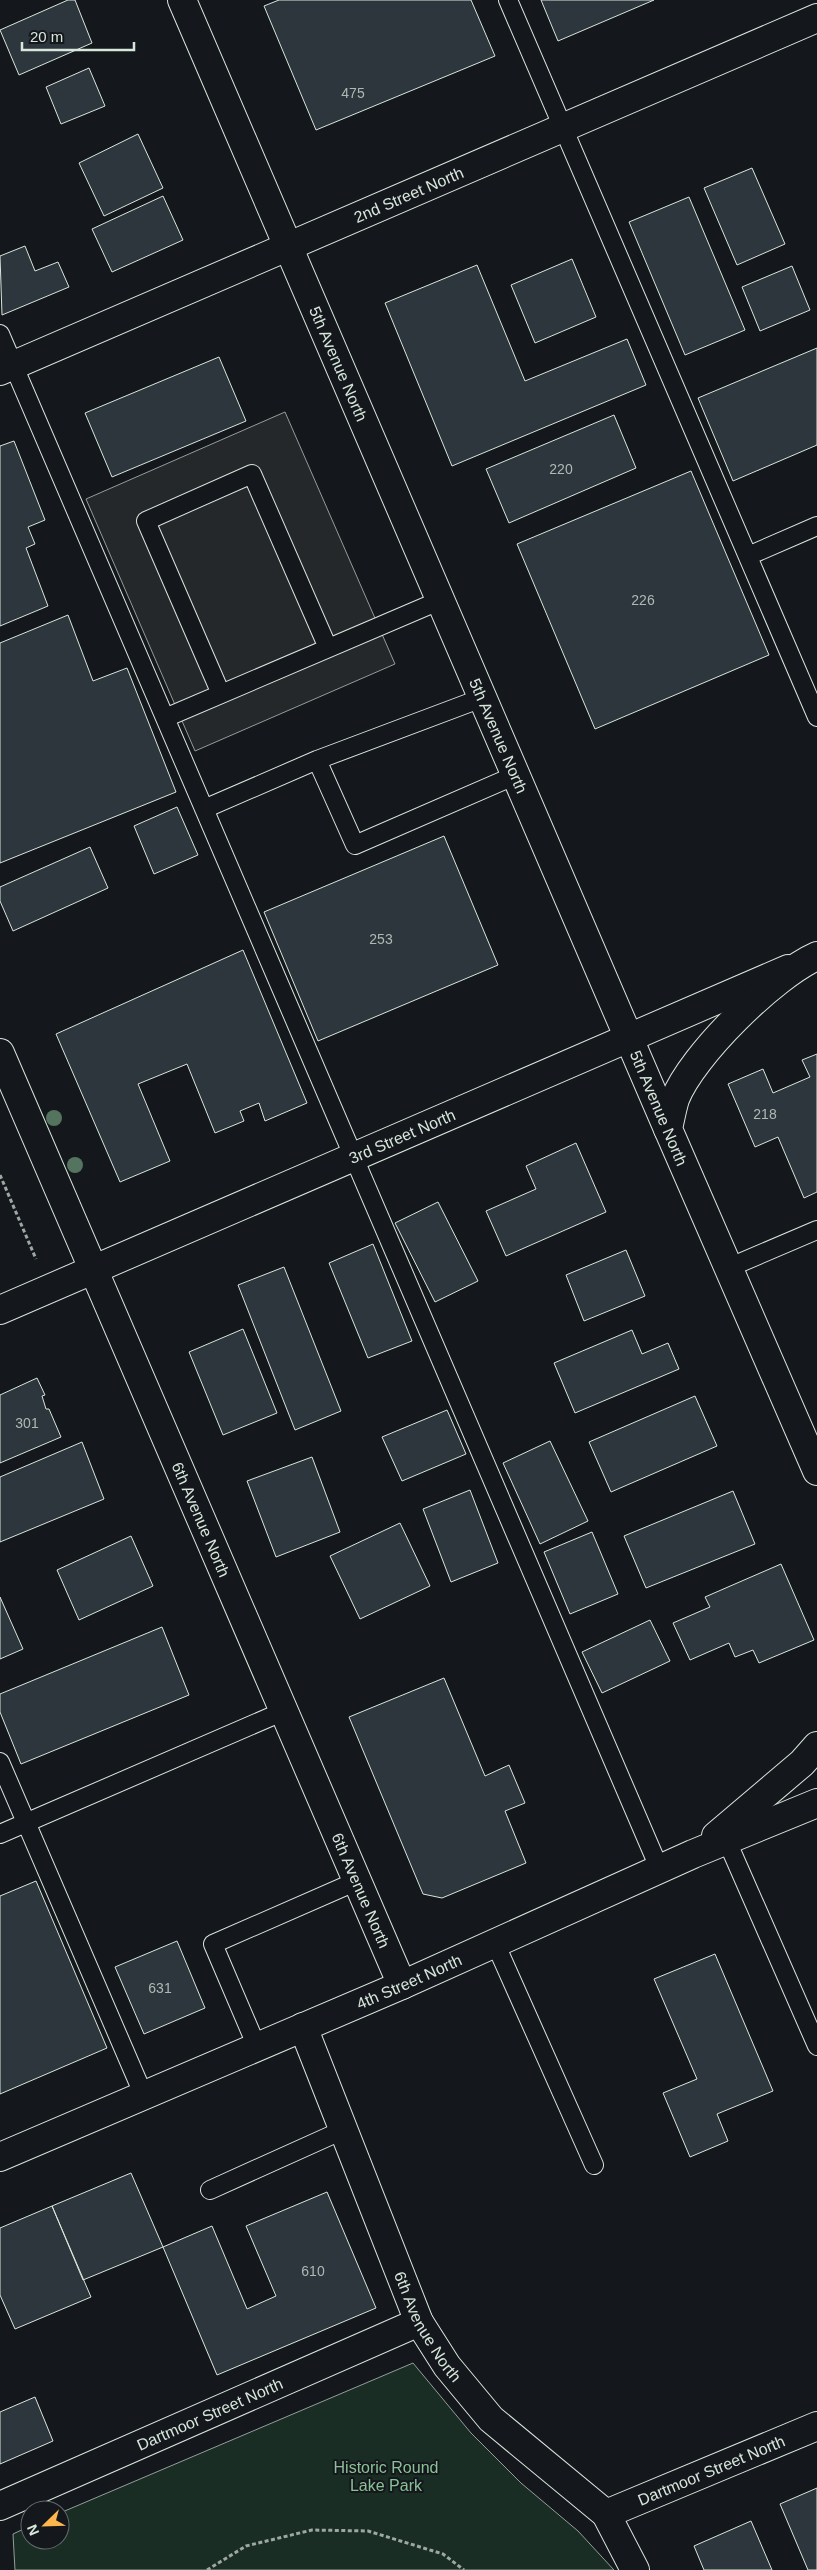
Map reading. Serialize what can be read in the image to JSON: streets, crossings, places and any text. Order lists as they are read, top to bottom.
{
  "streets": {
    "street": [
      "2nd Street North",
      "5th Avenue North",
      "3rd Street North",
      "6th Avenue North",
      "4th Street North",
      "Dartmoor Street North"
    ]
  },
  "crossings": [
    ["2nd Street North", "5th Avenue North"],
    ["5th Avenue North", "3rd Street North"],
    ["3rd Street North", "6th Avenue North"],
    ["6th Avenue North", "4th Street North"],
    ["6th Avenue North", "Dartmoor Street North"]
  ],
  "parks": ["Historic Round Lake Park"],
  "house_numbers": [
    "475",
    "220",
    "226",
    "253",
    "218",
    "301",
    "631",
    "610"
  ],
  "scale_bar": "20 m",
  "north": "bottom left"
}
